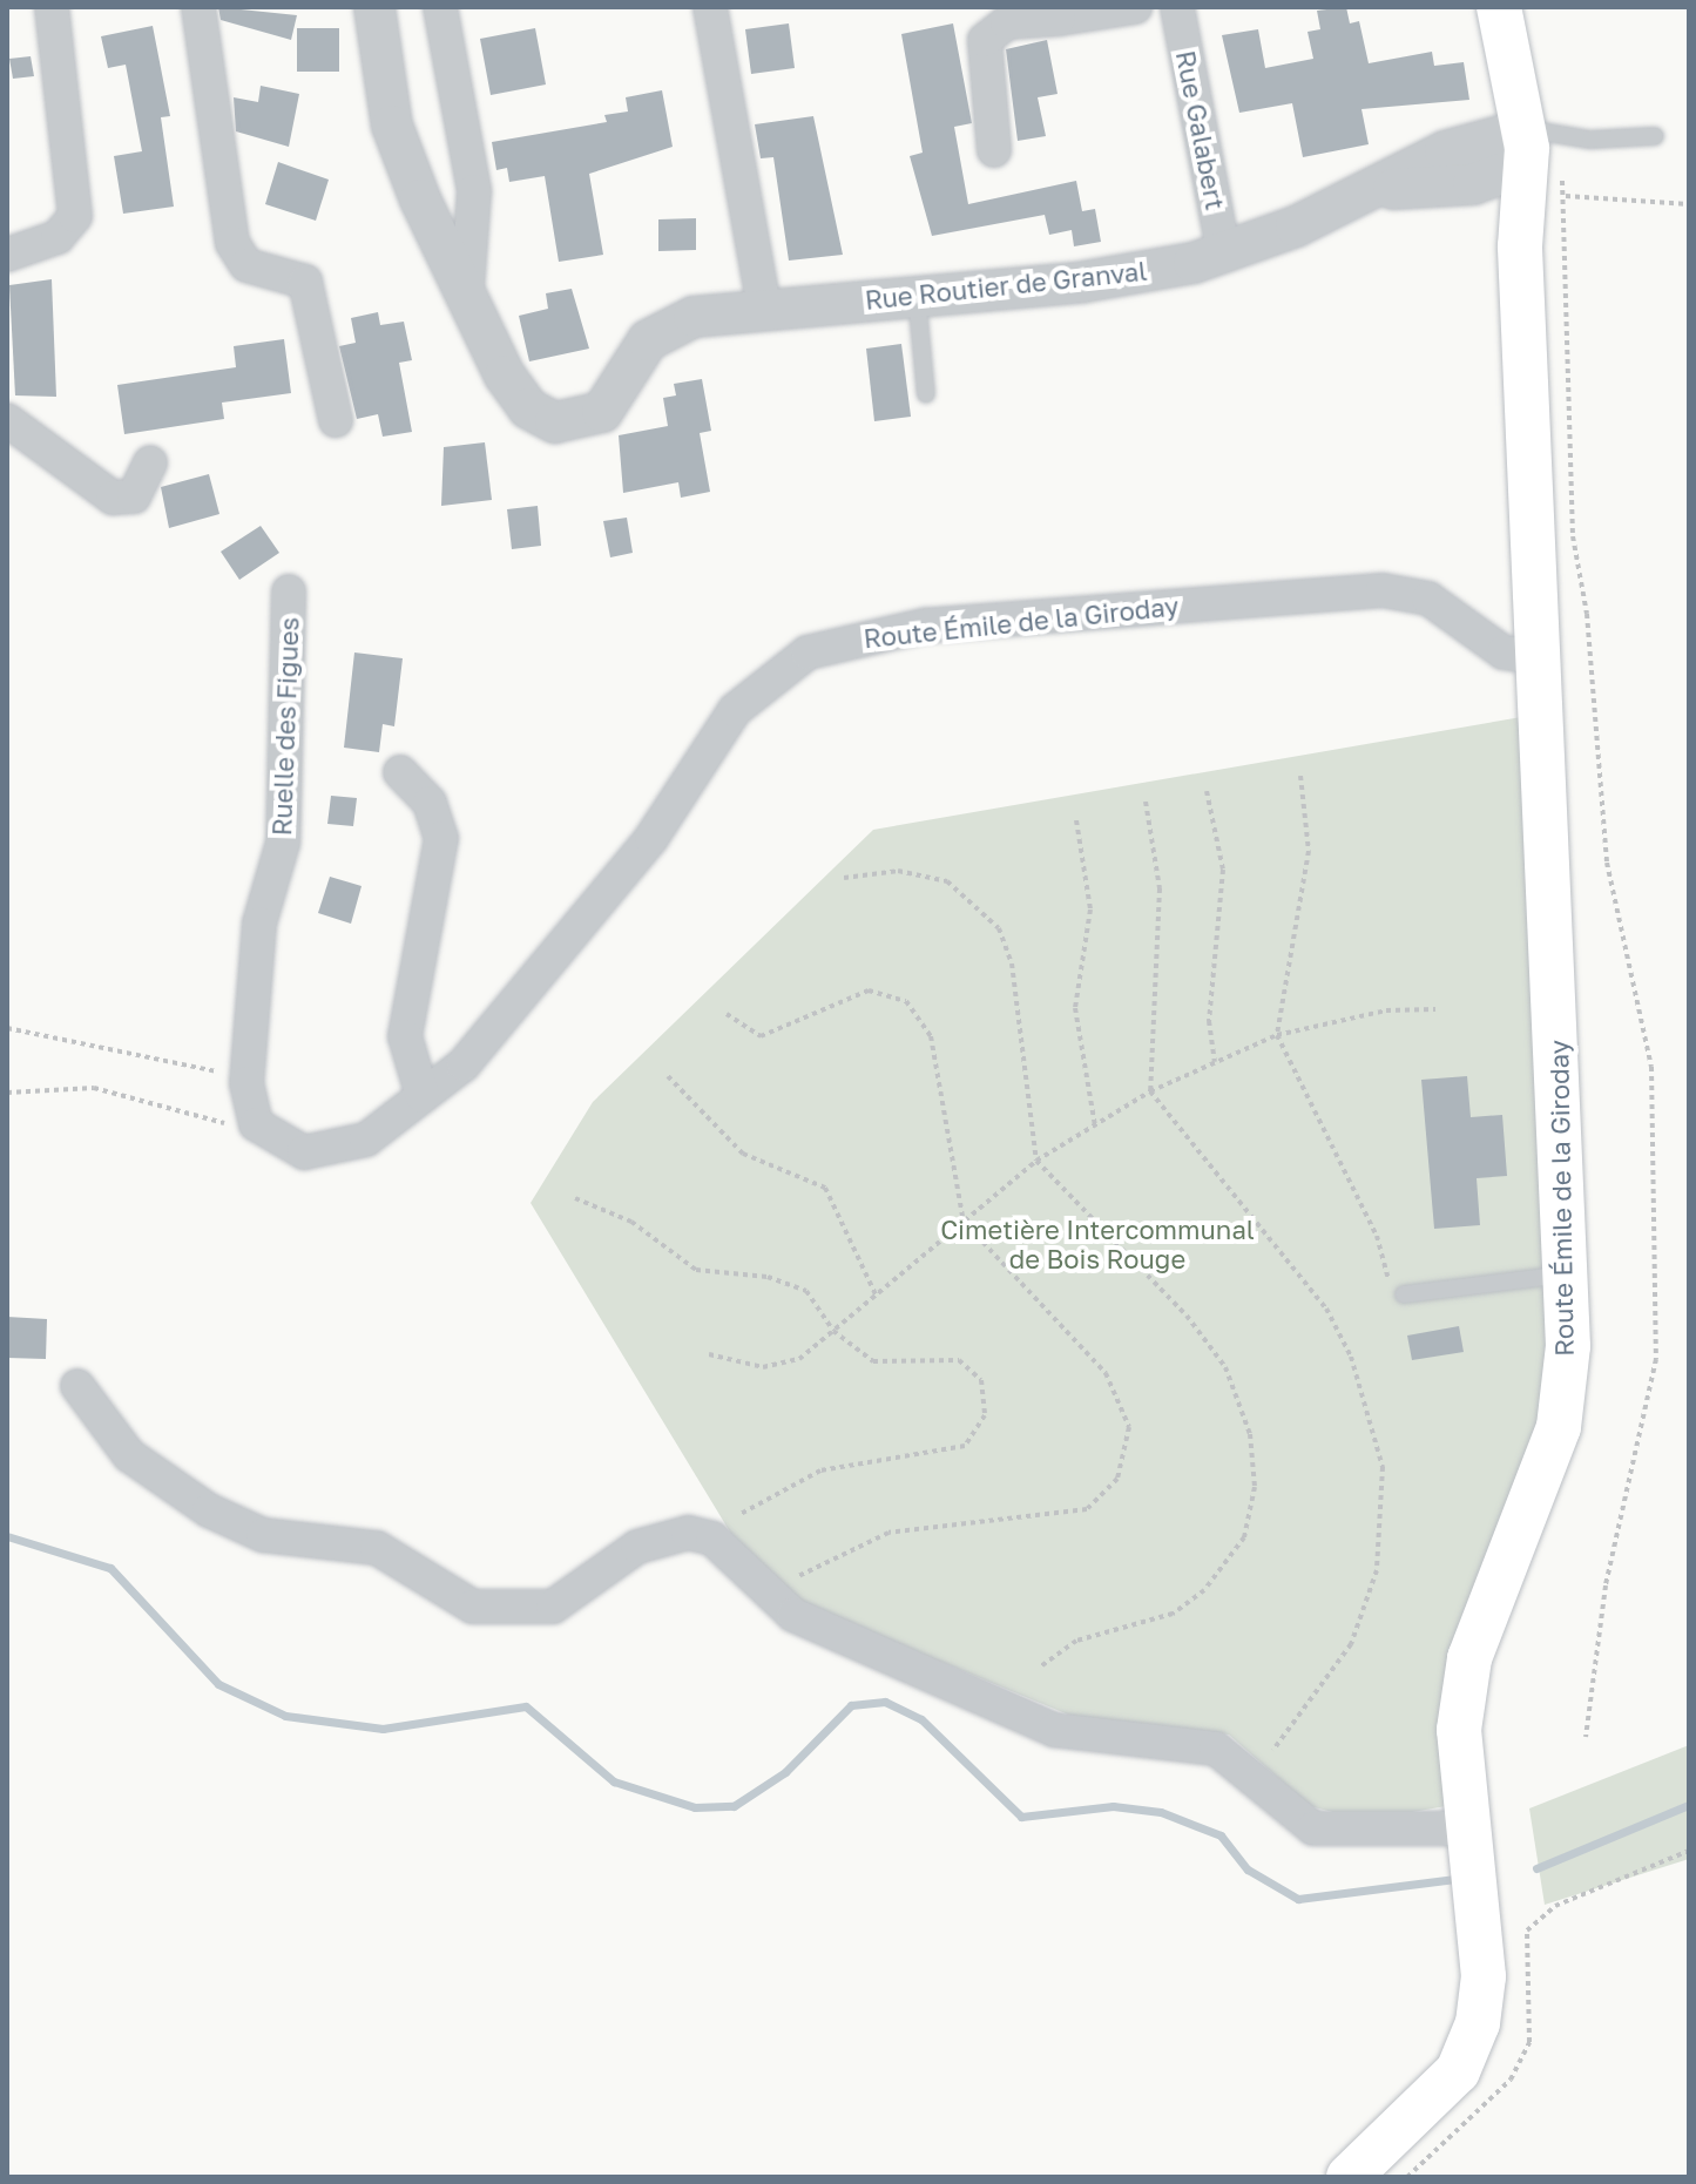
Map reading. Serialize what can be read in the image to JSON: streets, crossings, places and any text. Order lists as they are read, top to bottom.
{
  "streets": {
    "main road": ["Route Émile de la Giroday"],
    "street": ["Rue Galabert", "Rue Routier de Granval", "Ruelle des Figues"]
  },
  "crossings": [
    ["Rue Galabert", "Rue Routier de Granval"],
    ["Rue Routier de Granval", "Route Émile de la Giroday"]
  ],
  "parks": ["Cimetière Intercommunal de Bois Rouge"]
}
